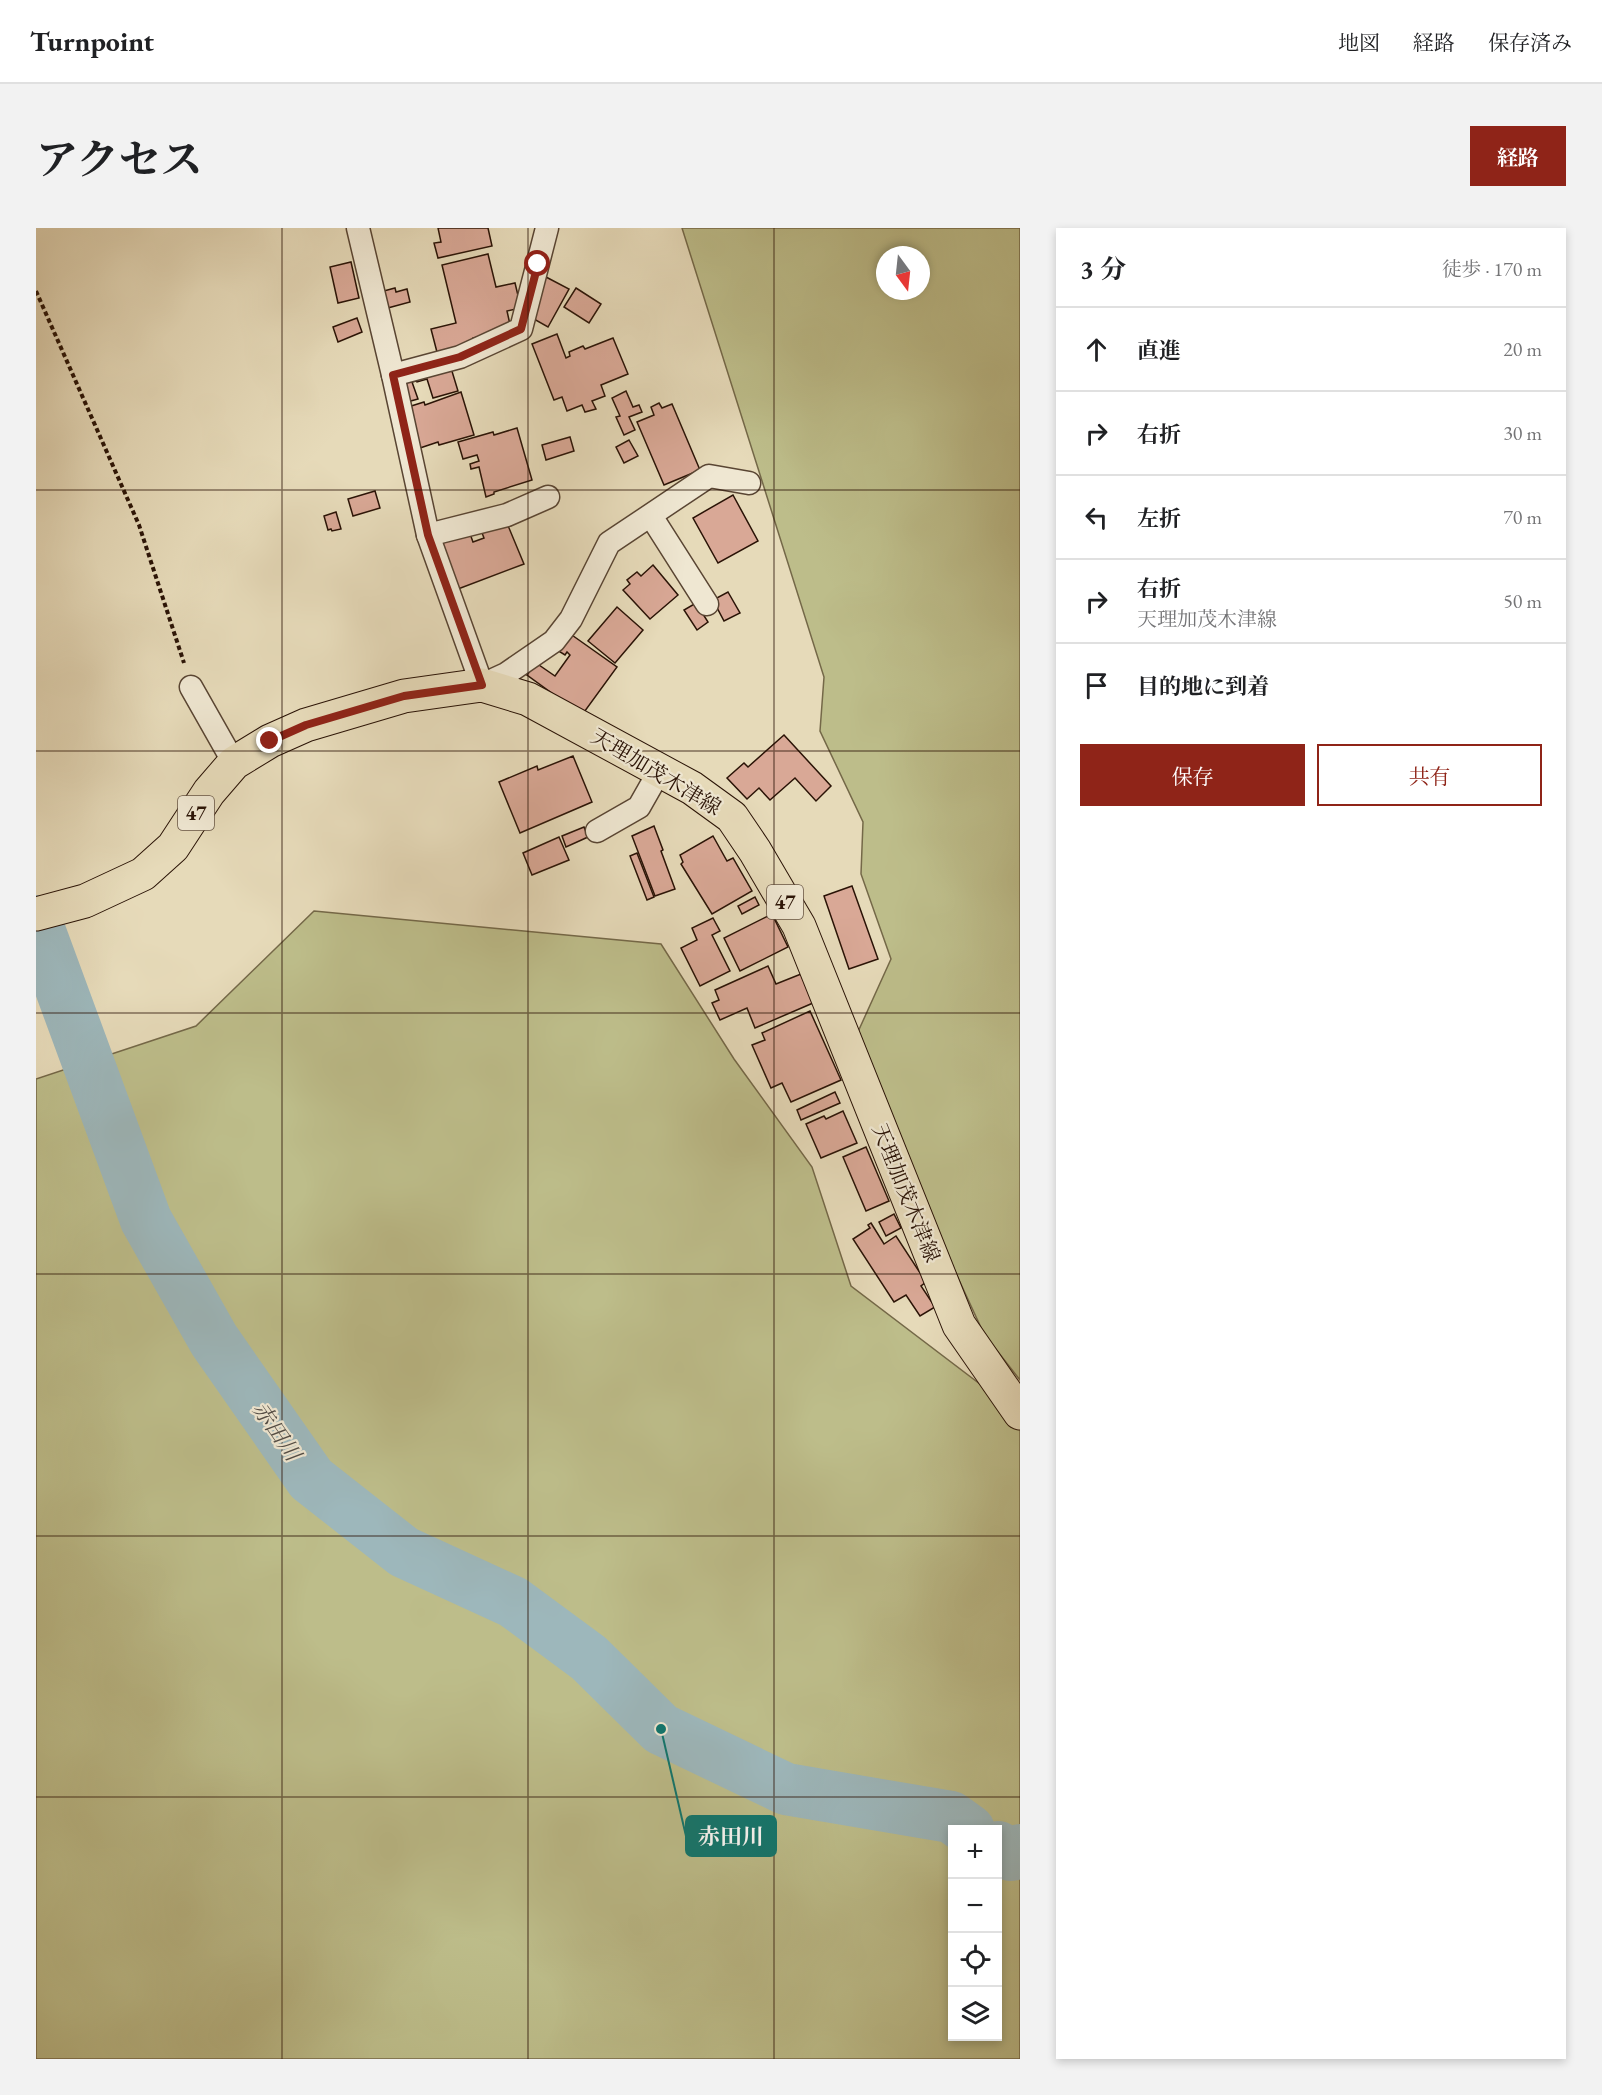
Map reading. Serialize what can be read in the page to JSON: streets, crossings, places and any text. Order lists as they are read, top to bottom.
{
  "streets": {
    "main road": ["天理加茂木津線", "47"]
  },
  "water": ["赤田川"],
  "places": ["赤田川"],
  "north": "bottom",
  "page": {
    "header": "Turnpoint",
    "nav": ["地図", "経路", "保存済み"],
    "title": "アクセス",
    "buttons": [
      "経路",
      ["保存", "共有"]
    ],
    "heading": ["3 分", "徒歩 · 170 m"],
    "list": [
      ["直進", "20 m"],
      ["右折", "30 m"],
      ["左折", "70 m"],
      ["右折", "天理加茂木津線", "50 m"],
      "目的地に到着"
    ],
    "map_buttons": ["+", "−"]
  }
}
